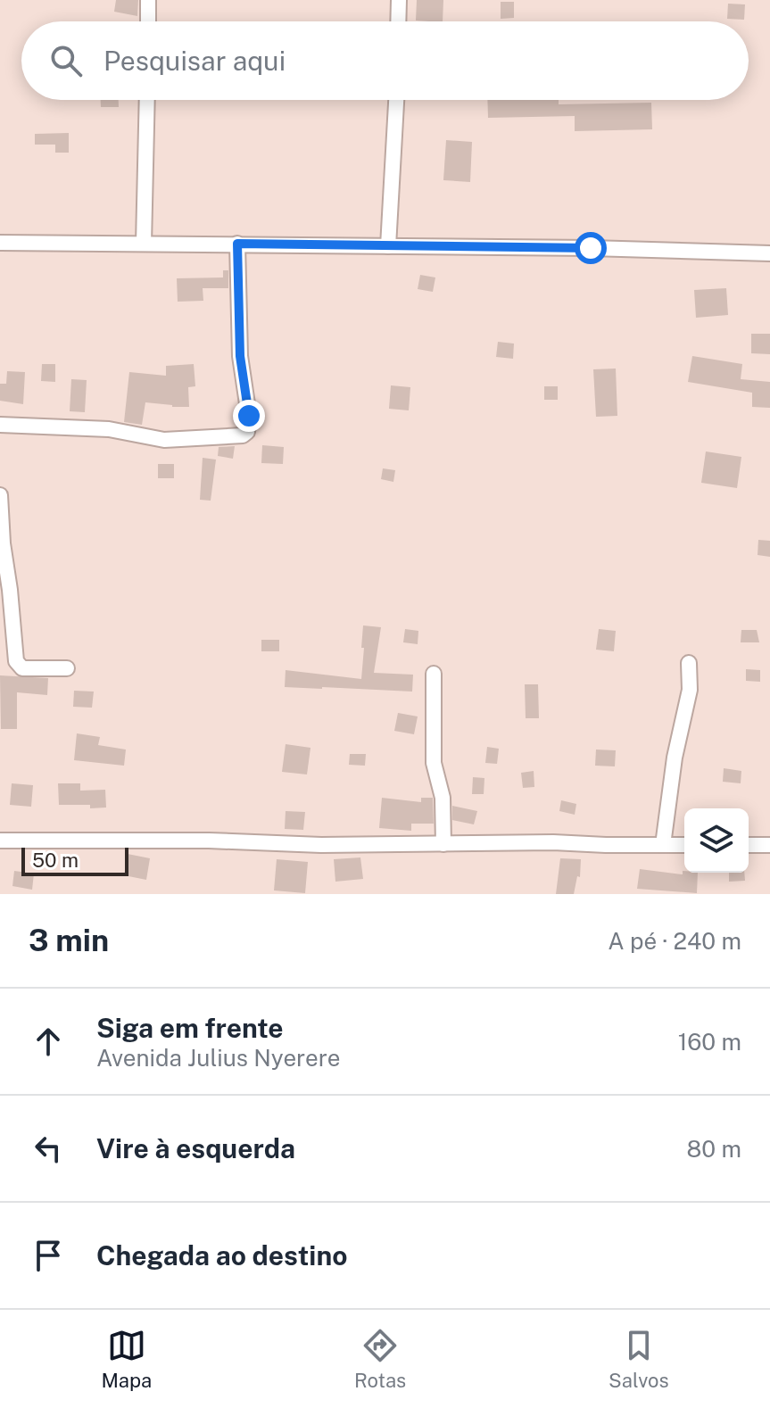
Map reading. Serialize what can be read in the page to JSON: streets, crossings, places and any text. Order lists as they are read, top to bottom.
{
  "scale_bar": "50 m",
  "page": {
    "search": "Pesquisar aqui",
    "scale": "50 m",
    "heading": ["3 min", "A pé · 240 m"],
    "list": [
      ["Siga em frente", "Avenida Julius Nyerere", "160 m"],
      ["Vire à esquerda", "80 m"],
      "Chegada ao destino"
    ],
    "nav": ["Mapa", "Rotas", "Salvos"]
  }
}
